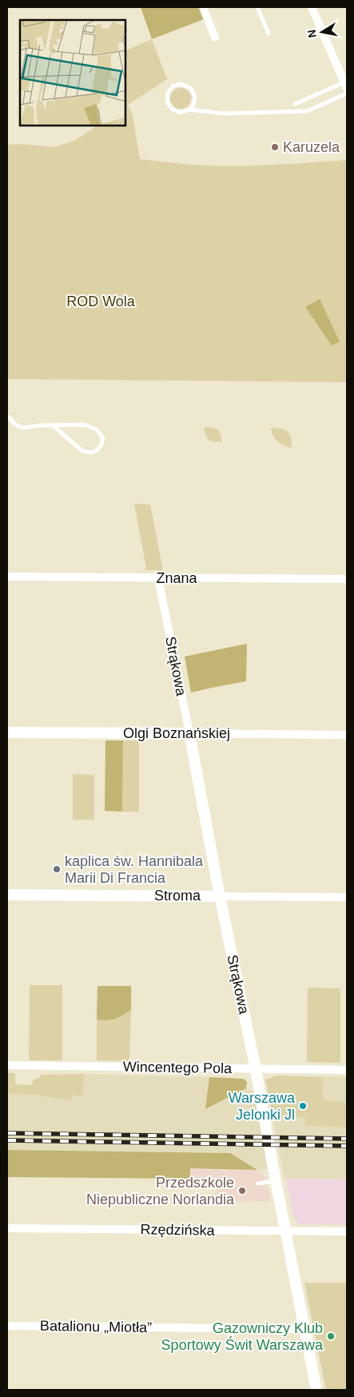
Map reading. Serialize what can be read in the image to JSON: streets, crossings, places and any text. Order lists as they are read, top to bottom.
{
  "streets": {
    "street": [
      "Znana",
      "Strąkowa",
      "Olgi Boznańskiej",
      "Stroma",
      "Wincentego Pola",
      "Rzędzińska",
      "Batalionu „Miotła”"
    ]
  },
  "crossings": [
    ["Znana", "Strąkowa"],
    ["Strąkowa", "Olgi Boznańskiej"],
    ["Strąkowa", "Stroma"],
    ["Strąkowa", "Wincentego Pola"],
    ["Strąkowa", "Rzędzińska"],
    ["Strąkowa", "Batalionu „Miotła”"]
  ],
  "parks": ["ROD Wola"],
  "places": [
    "Karuzela",
    "kaplica św. Hannibala Marii Di Francia",
    "Warszawa Jelonki Jl",
    "Przedszkole Niepubliczne Norlandia",
    "Gazowniczy Klub Sportowy Świt Warszawa"
  ],
  "north": "left"
}
